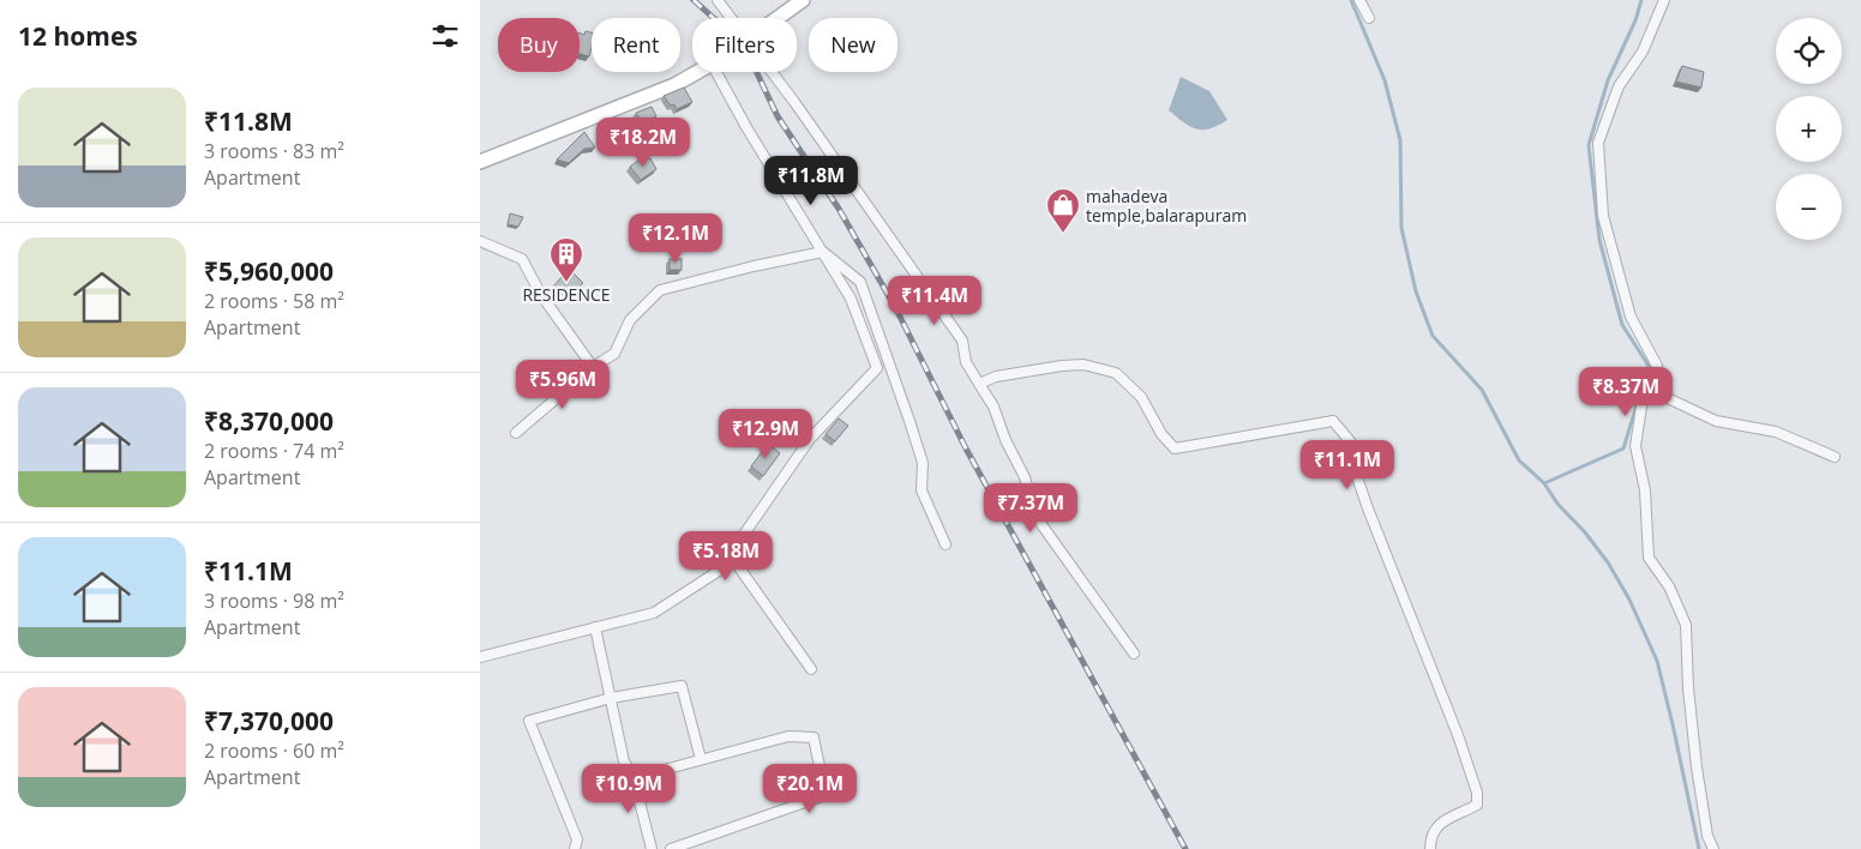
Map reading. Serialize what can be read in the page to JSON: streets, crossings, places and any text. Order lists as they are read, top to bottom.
{
  "places": {
    "shop": ["mahadeva temple,balarapuram"],
    "building": ["RESIDENCE"]
  },
  "page": {
    "heading": "12 homes",
    "map_buttons": ["+", "−"],
    "chip": [
      "Buy",
      "Rent",
      "Filters",
      "New"
    ],
    "list": [
      {
        "name": "₹11.8M",
        "note": "3 rooms · 83 m² · Apartment"
      },
      {
        "name": "₹5,960,000",
        "note": "2 rooms · 58 m² · Apartment"
      },
      {
        "name": "₹8,370,000",
        "note": "2 rooms · 74 m² · Apartment"
      },
      {
        "name": "₹11.1M",
        "note": "3 rooms · 98 m² · Apartment"
      },
      {
        "name": "₹7,370,000",
        "note": "2 rooms · 60 m² · Apartment"
      }
    ],
    "price": [
      "₹18.2M",
      "₹11.8M",
      "₹12.1M",
      "₹11.4M",
      "₹5.96M",
      "₹8.37M",
      "₹12.9M",
      "₹11.1M",
      "₹7.37M",
      "₹5.18M",
      "₹10.9M",
      "₹20.1M"
    ]
  }
}
